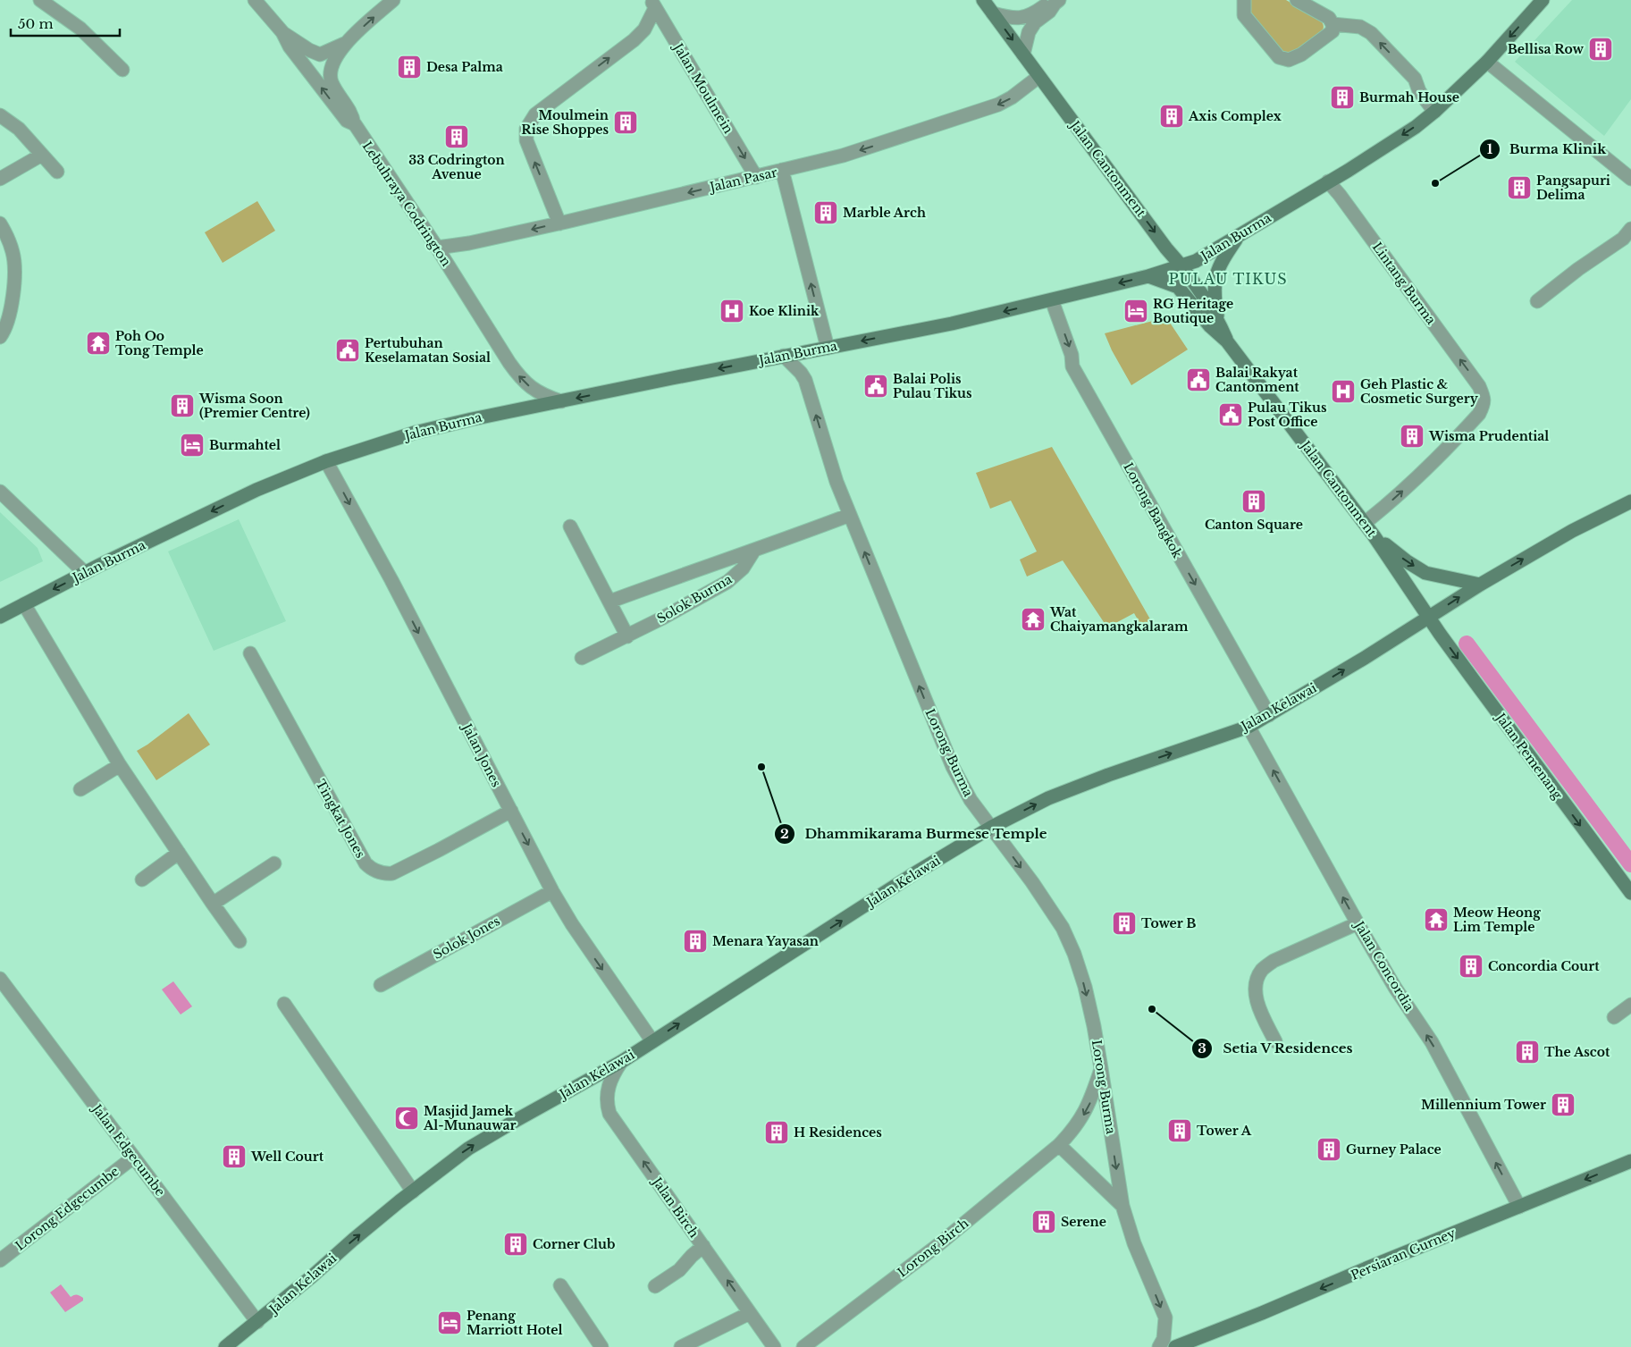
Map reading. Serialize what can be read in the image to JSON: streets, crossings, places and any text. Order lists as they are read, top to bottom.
{
  "streets": {
    "main road": [
      "Jalan Cantonment",
      "Jalan Burma",
      "Jalan Kelawai",
      "Jalan Pemenang",
      "Persiaran Gurney"
    ],
    "street": [
      "Jalan Moulmein",
      "Jalan Pasar",
      "Lebuhraya Codrington",
      "Lintang Burma",
      "Lorong Bangkok",
      "Solok Burma",
      "Lorong Burma",
      "Jalan Jones",
      "Tingkat Jones",
      "Solok Jones",
      "Jalan Concordia",
      "Jalan Edgecumbe",
      "Jalan Birch",
      "Lorong Edgecumbe",
      "Lorong Birch"
    ]
  },
  "crossings": [
    ["Jalan Moulmein", "Jalan Pasar"],
    ["Jalan Cantonment", "Jalan Pasar"],
    ["Jalan Cantonment", "Jalan Burma"],
    ["Jalan Cantonment", "Lintang Burma"],
    ["Jalan Cantonment", "Jalan Kelawai"],
    ["Jalan Cantonment", "Jalan Pemenang"],
    ["Jalan Pasar", "Lebuhraya Codrington"],
    ["Lebuhraya Codrington", "Jalan Burma"],
    ["Jalan Burma", "Lintang Burma"],
    ["Jalan Burma", "Lorong Bangkok"],
    ["Jalan Burma", "Lorong Burma"],
    ["Jalan Burma", "Jalan Jones"],
    ["Lorong Bangkok", "Jalan Kelawai"],
    ["Solok Burma", "Lorong Burma"],
    ["Jalan Kelawai", "Lorong Burma"],
    ["Jalan Kelawai", "Jalan Jones"],
    ["Jalan Kelawai", "Jalan Pemenang"],
    ["Jalan Kelawai", "Jalan Concordia"],
    ["Jalan Kelawai", "Jalan Edgecumbe"],
    ["Jalan Kelawai", "Jalan Birch"],
    ["Lorong Burma", "Lorong Birch"],
    ["Jalan Jones", "Tingkat Jones"],
    ["Jalan Jones", "Solok Jones"],
    ["Jalan Concordia", "Persiaran Gurney"],
    ["Jalan Edgecumbe", "Lorong Edgecumbe"]
  ],
  "one_way": [
    "Jalan Moulmein",
    "Jalan Pasar",
    "Lebuhraya Codrington",
    "Jalan Burma",
    "Lorong Bangkok",
    "Jalan Kelawai",
    "Jalan Jones",
    "Jalan Pemenang",
    "Jalan Concordia",
    "Jalan Birch",
    "Persiaran Gurney"
  ],
  "districts": ["PULAU TIKUS"],
  "places": {
    "building": [
      "Bellisa Row",
      "Desa Palma",
      "Burmah House",
      "Axis Complex",
      "Moulmein Rise Shoppes",
      "33 Codrington Avenue",
      "Pangsapuri Delima",
      "Marble Arch",
      "Wisma Soon (Premier Centre)",
      "Wisma Prudential",
      "Canton Square",
      "Tower B",
      "Menara Yayasan",
      "Concordia Court",
      "The Ascot",
      "Millennium Tower",
      "Tower A",
      "H Residences",
      "Gurney Palace",
      "Well Court",
      "Serene",
      "Corner Club"
    ],
    "other": ["Burma Klinik", "Dhammikarama Burmese Temple", "Setia V Residences"],
    "hospital": ["Koe Klinik", "Geh Plastic & Cosmetic Surgery"],
    "hotel": ["RG Heritage Boutique", "Burmahtel", "Penang Marriott Hotel"],
    "temple": ["Poh Oo Tong Temple", "Wat Chaiyamangkalaram", "Meow Heong Lim Temple"],
    "public building": [
      "Pertubuhan Keselamatan Sosial",
      "Balai Rakyat Cantonment",
      "Balai Polis Pulau Tikus",
      "Pulau Tikus Post Office"
    ],
    "mosque": ["Masjid Jamek Al-Munauwar"]
  },
  "scale_bar": "50 m"
}
